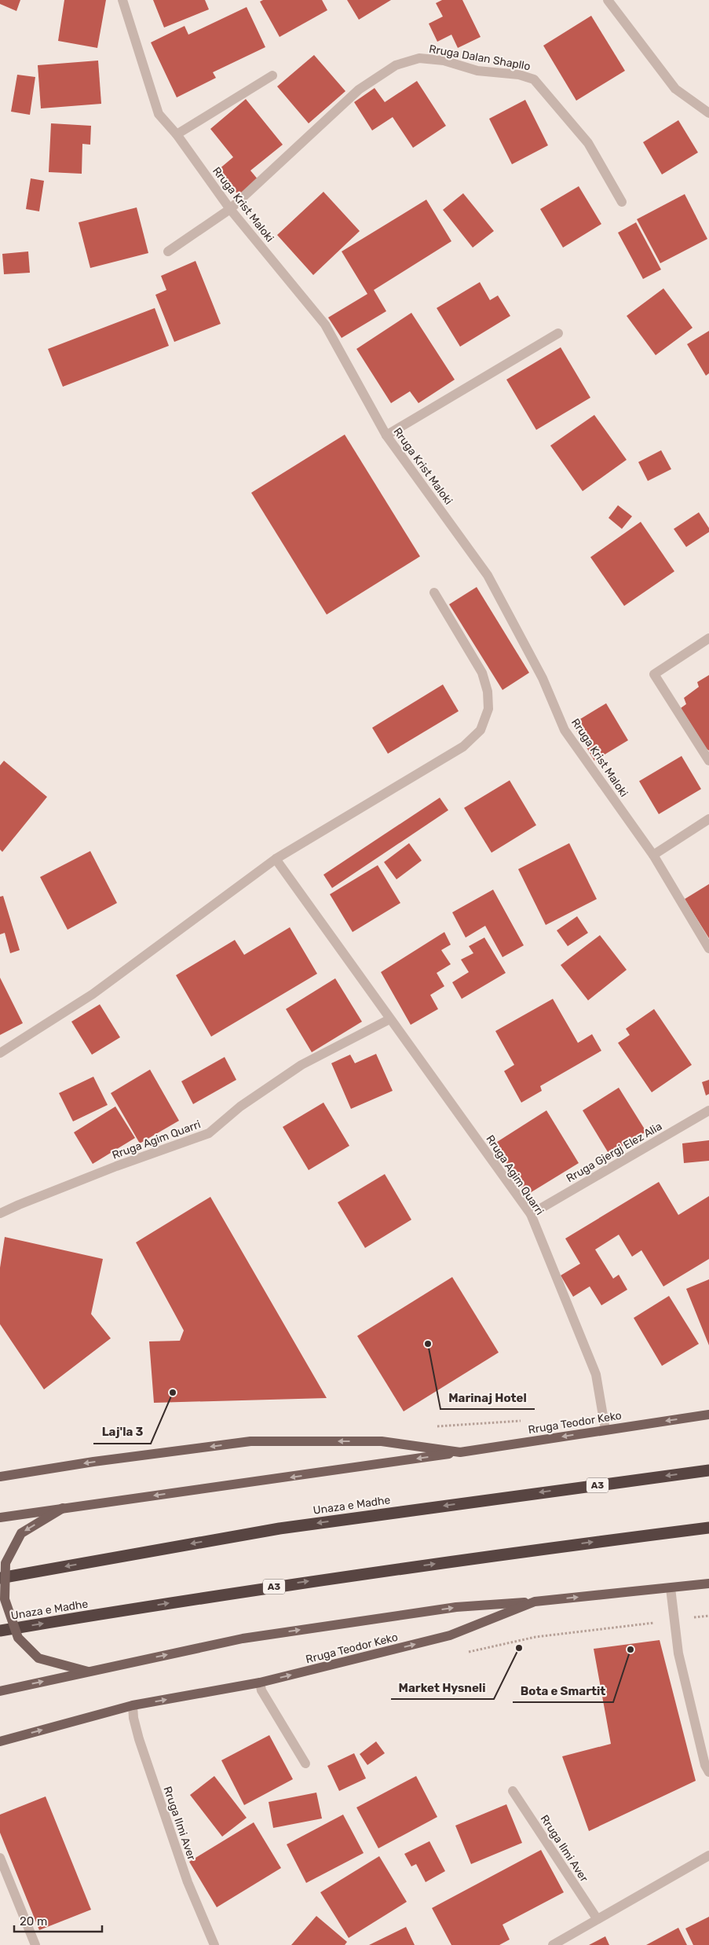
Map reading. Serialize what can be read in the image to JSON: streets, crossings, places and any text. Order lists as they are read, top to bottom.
{
  "streets": {
    "highway": ["A3", "Unaza e Madhe"],
    "main road": ["Rruga Teodor Keko"],
    "street": [
      "Rruga Dalan Shapllo",
      "Rruga Krist Maloki",
      "Rruga Agim Quarri",
      "Rruga Gjergj Elez Alia",
      "Rruga Ilmi Aver"
    ]
  },
  "crossings": [
    ["Rruga Dalan Shapllo", "Rruga Krist Maloki"],
    ["Rruga Agim Quarri", "Rruga Gjergj Elez Alia"],
    ["Rruga Agim Quarri", "Rruga Teodor Keko"],
    ["Rruga Teodor Keko", "Rruga Ilmi Aver"]
  ],
  "places": [
    "Marinaj Hotel",
    "Laj'la 3",
    "Market Hysneli",
    "Bota e Smartit"
  ],
  "scale_bar": "20 m"
}
